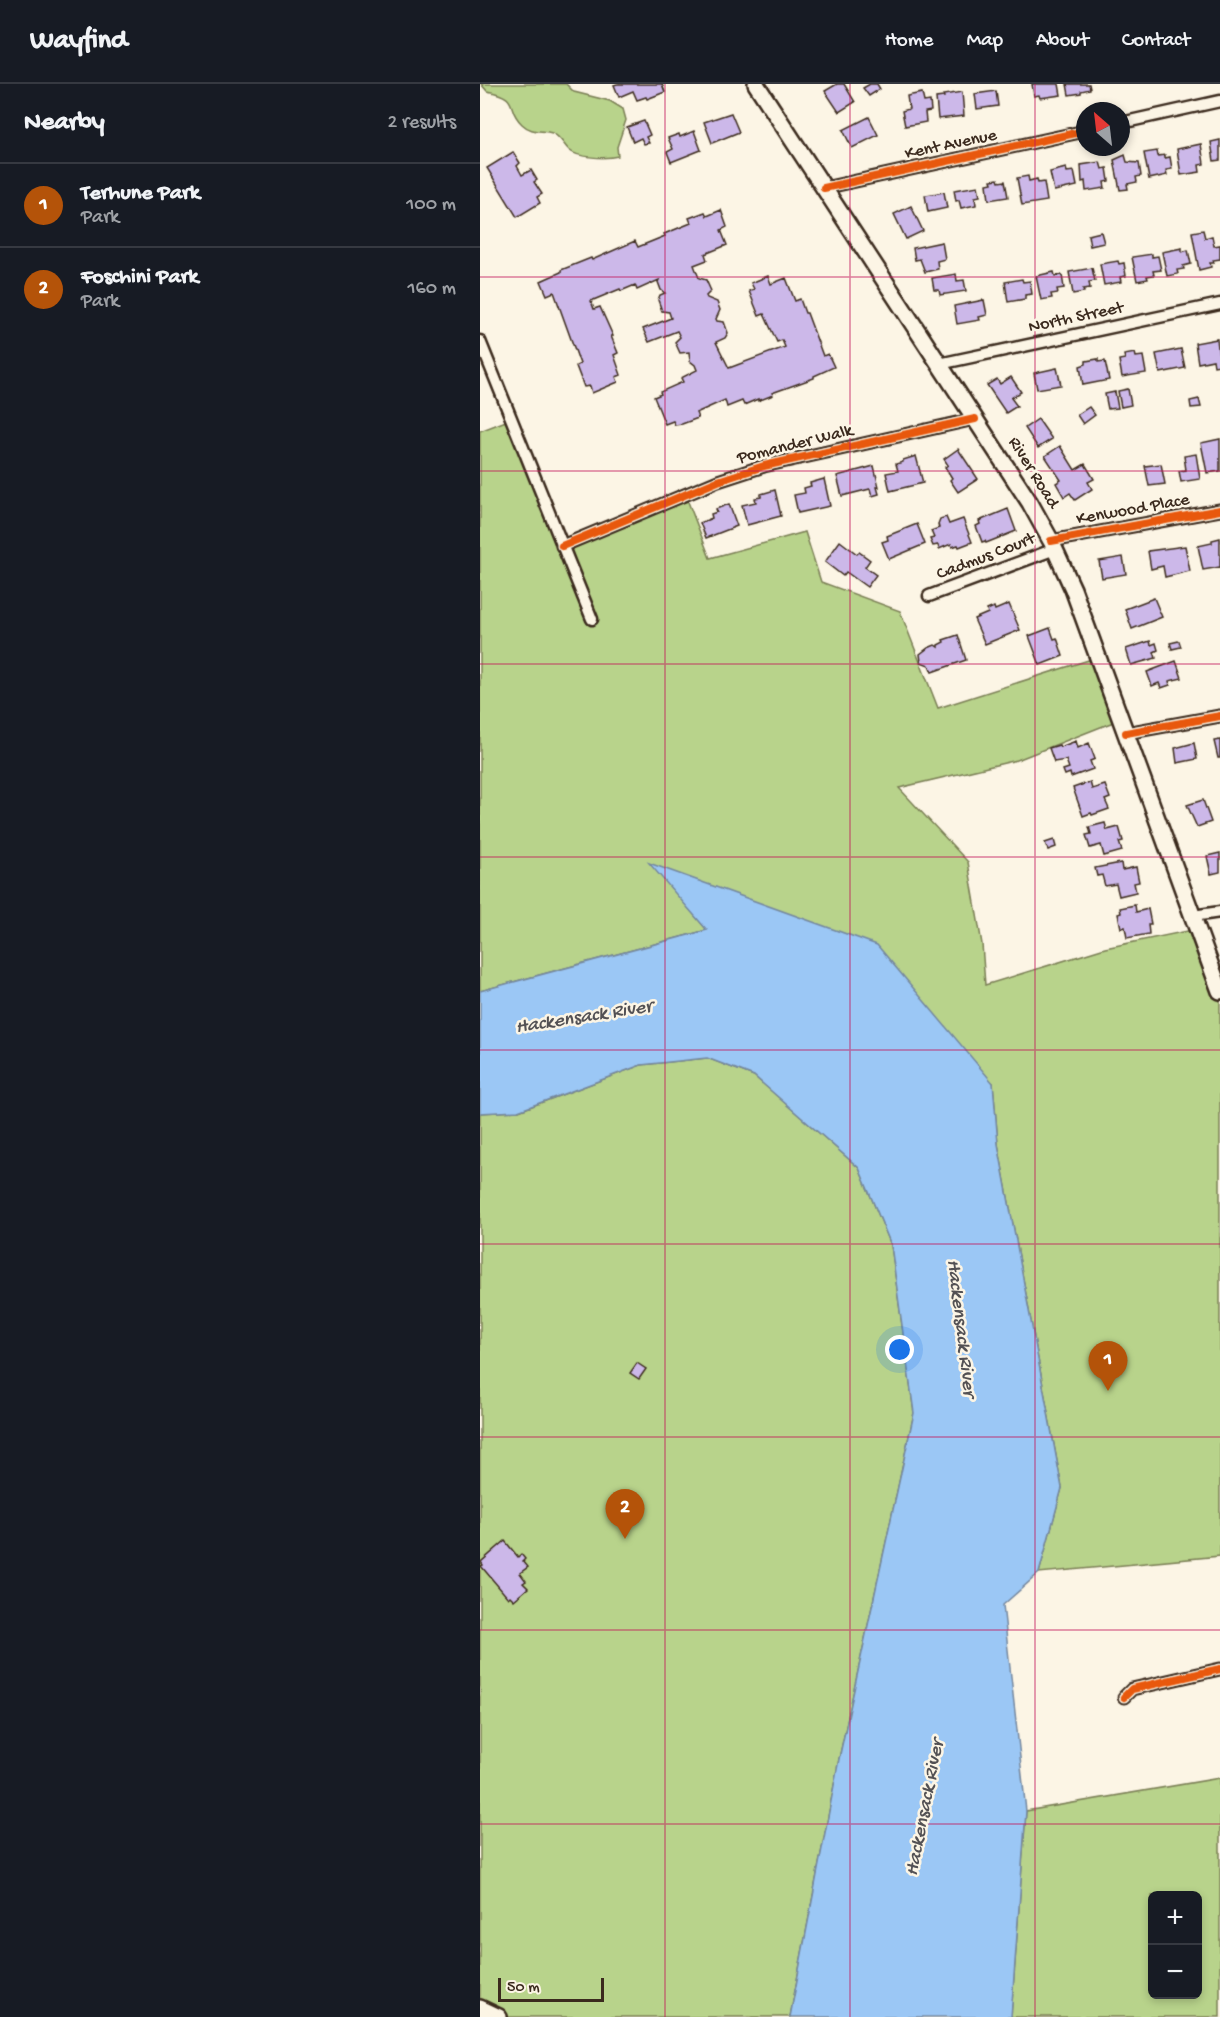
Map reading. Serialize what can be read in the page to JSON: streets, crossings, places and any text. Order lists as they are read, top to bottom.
{
  "streets": {
    "main road": ["River Road"],
    "street": [
      "Kent Avenue",
      "North Street",
      "Pomander Walk",
      "Kenwood Place",
      "Cadmus Court"
    ]
  },
  "crossings": [
    ["Kent Avenue", "River Road"],
    ["North Street", "River Road"],
    ["Pomander Walk", "River Road"],
    ["River Road", "Kenwood Place"],
    ["River Road", "Cadmus Court"],
    ["Kenwood Place", "Cadmus Court"]
  ],
  "water": ["Hackensack River"],
  "scale_bar": "50 m",
  "north": "top left",
  "page": {
    "header": "Wayfind",
    "nav": [
      "Home",
      "Map",
      "About",
      "Contact"
    ],
    "heading": ["Nearby", "2 results"],
    "list": [
      {
        "mark": "1",
        "name": "Terhune Park",
        "note": "Park",
        "value": "100 m"
      },
      {
        "mark": "2",
        "name": "Foschini Park",
        "note": "Park",
        "value": "160 m"
      }
    ],
    "pins": ["1", "2"],
    "map_buttons": ["+", "−"],
    "scale": "50 m"
  }
}
